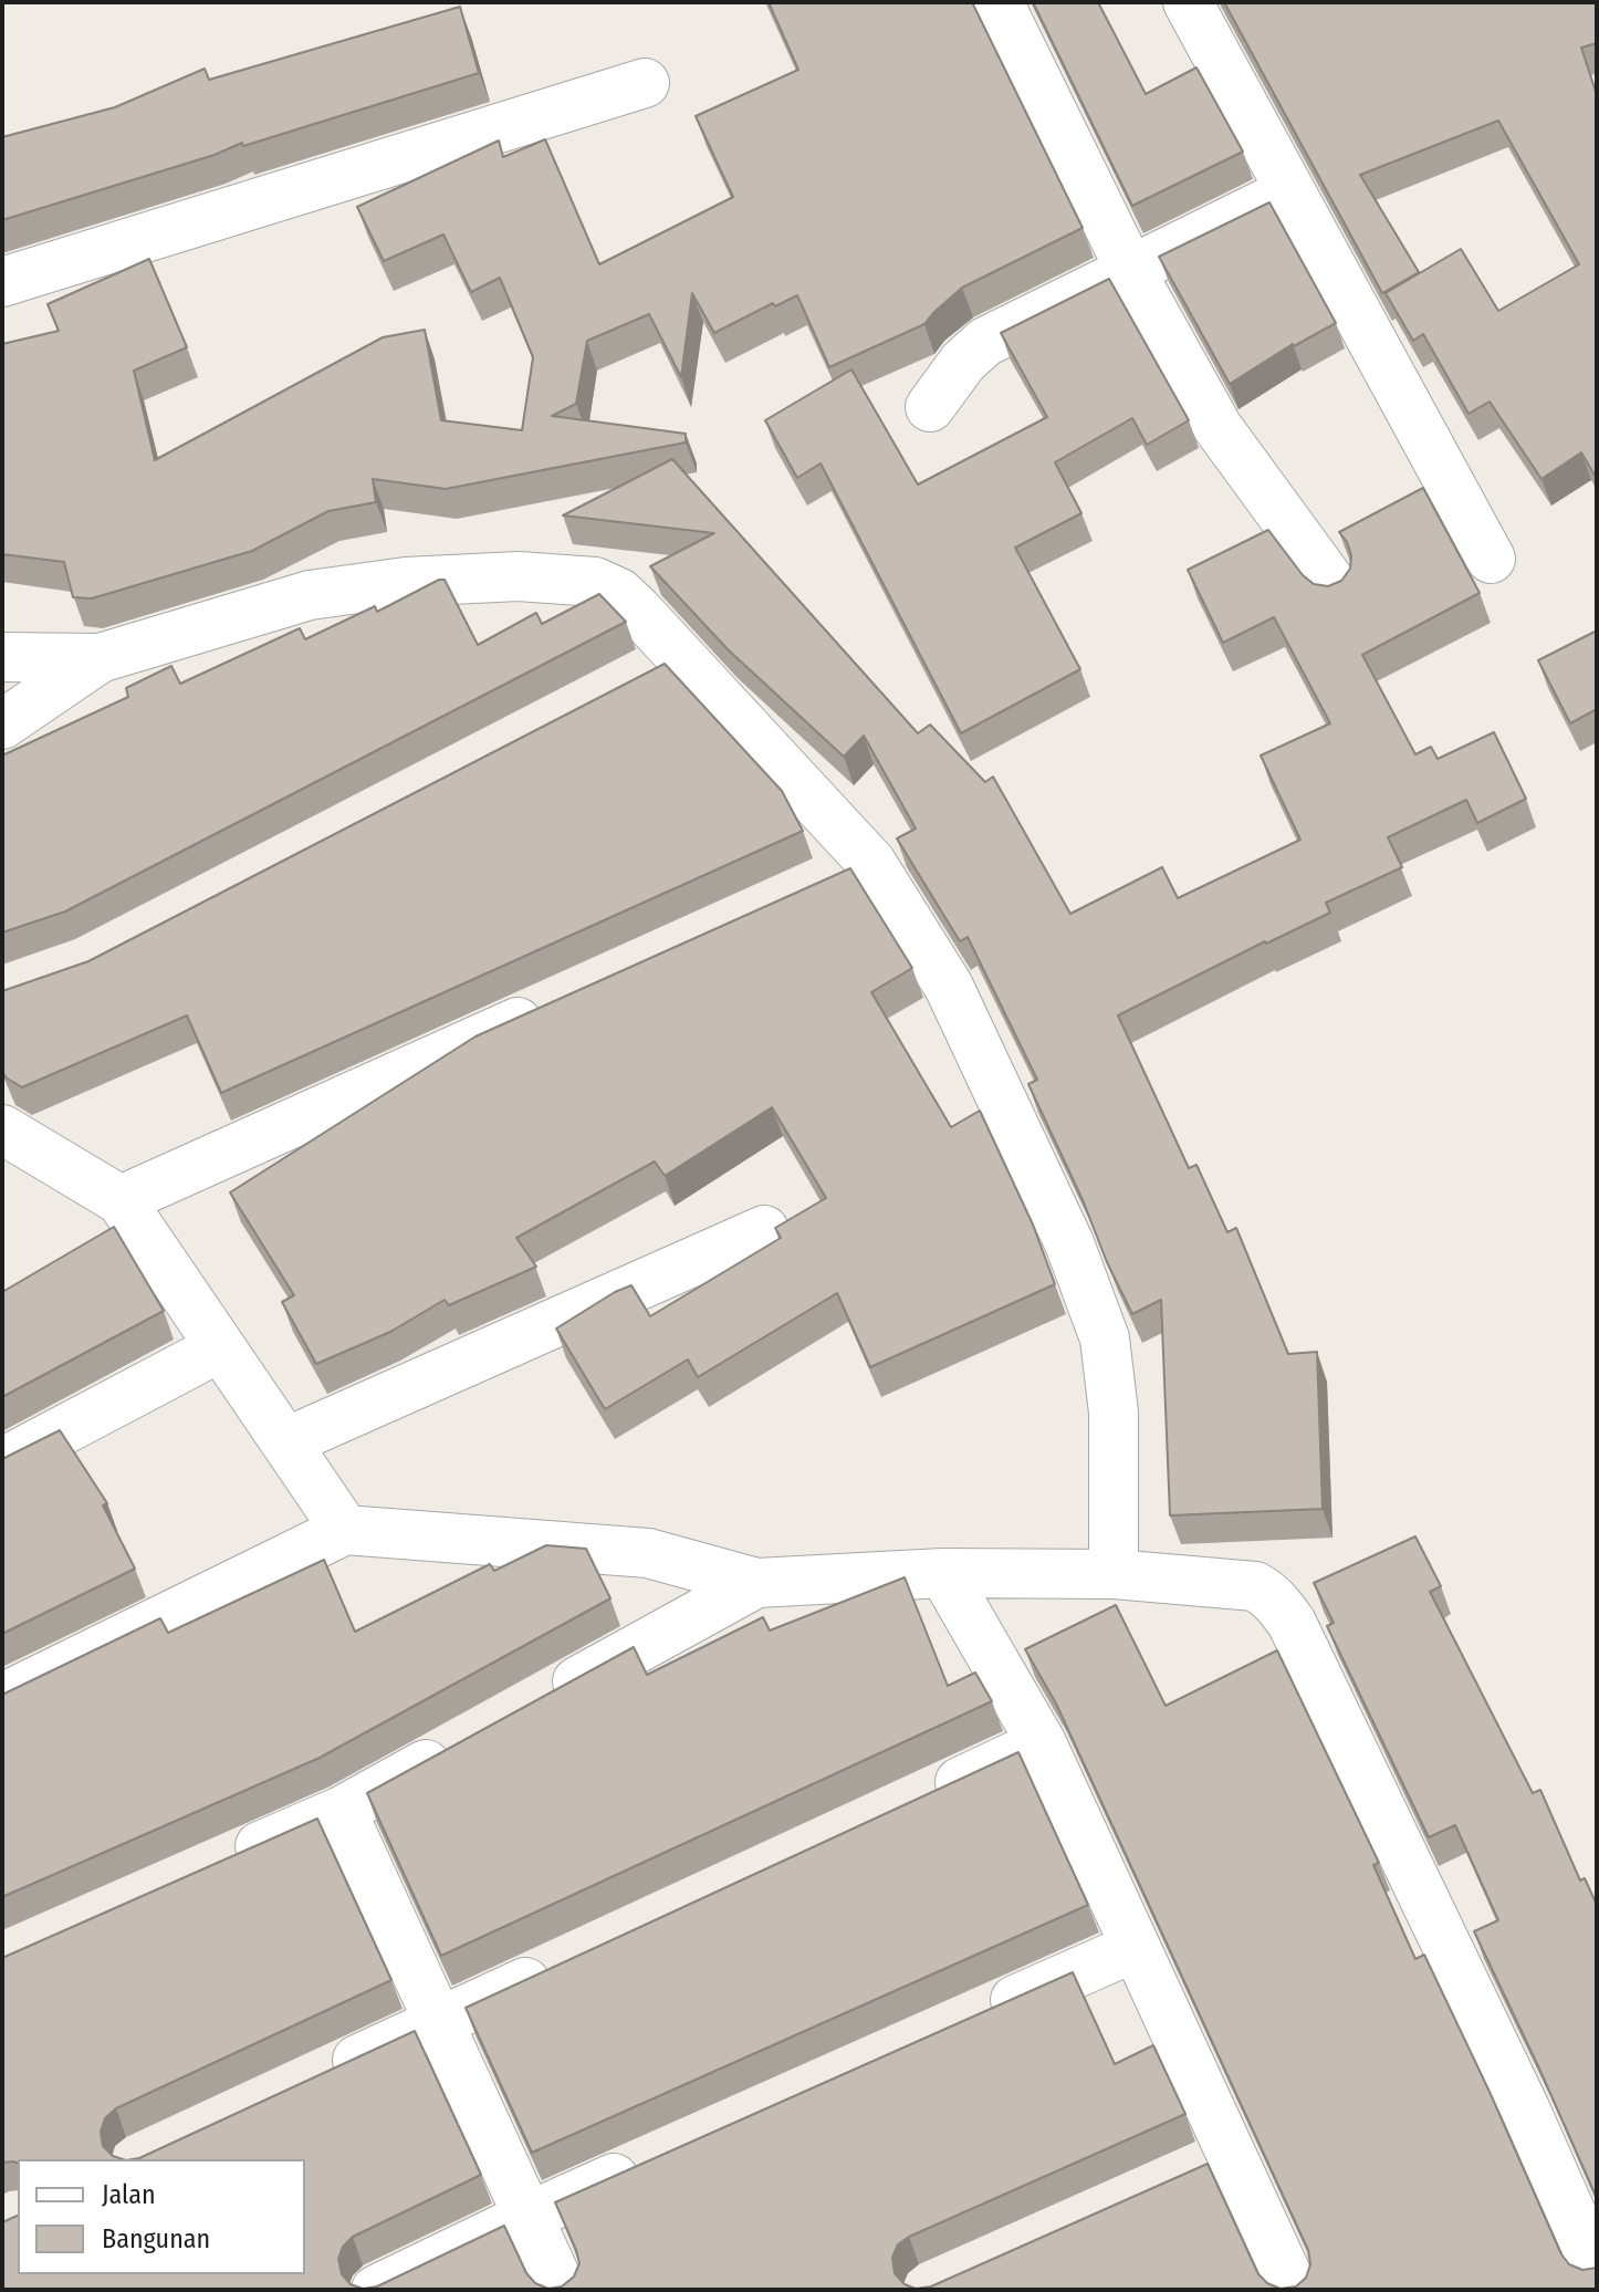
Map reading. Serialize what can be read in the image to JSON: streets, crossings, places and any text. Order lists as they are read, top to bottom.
{
  "legend": ["Jalan", "Bangunan"]
}
